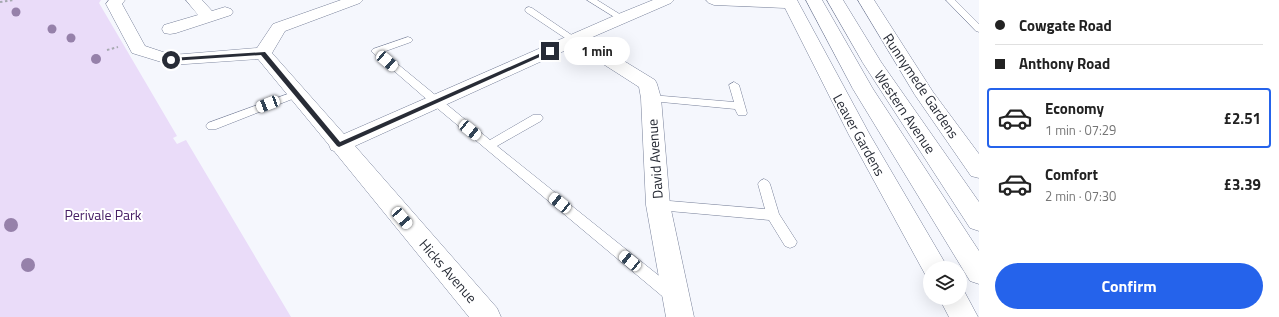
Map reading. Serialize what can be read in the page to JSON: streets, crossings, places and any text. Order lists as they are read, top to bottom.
{
  "streets": {
    "main road": [
      "Runnymede Gardens",
      "Western Avenue",
      "Leaver Gardens",
      "David Avenue",
      "Hicks Avenue"
    ]
  },
  "parks": ["Perivale Park"],
  "page": {
    "banner": ["Cowgate Road", "Anthony Road"],
    "bubble": "1 min",
    "list": [
      {
        "name": "Economy",
        "note": "1 min · 07:29",
        "value": "£2.51"
      },
      {
        "name": "Comfort",
        "note": "2 min · 07:30",
        "value": "£3.39"
      }
    ],
    "buttons": "Confirm"
  }
}
